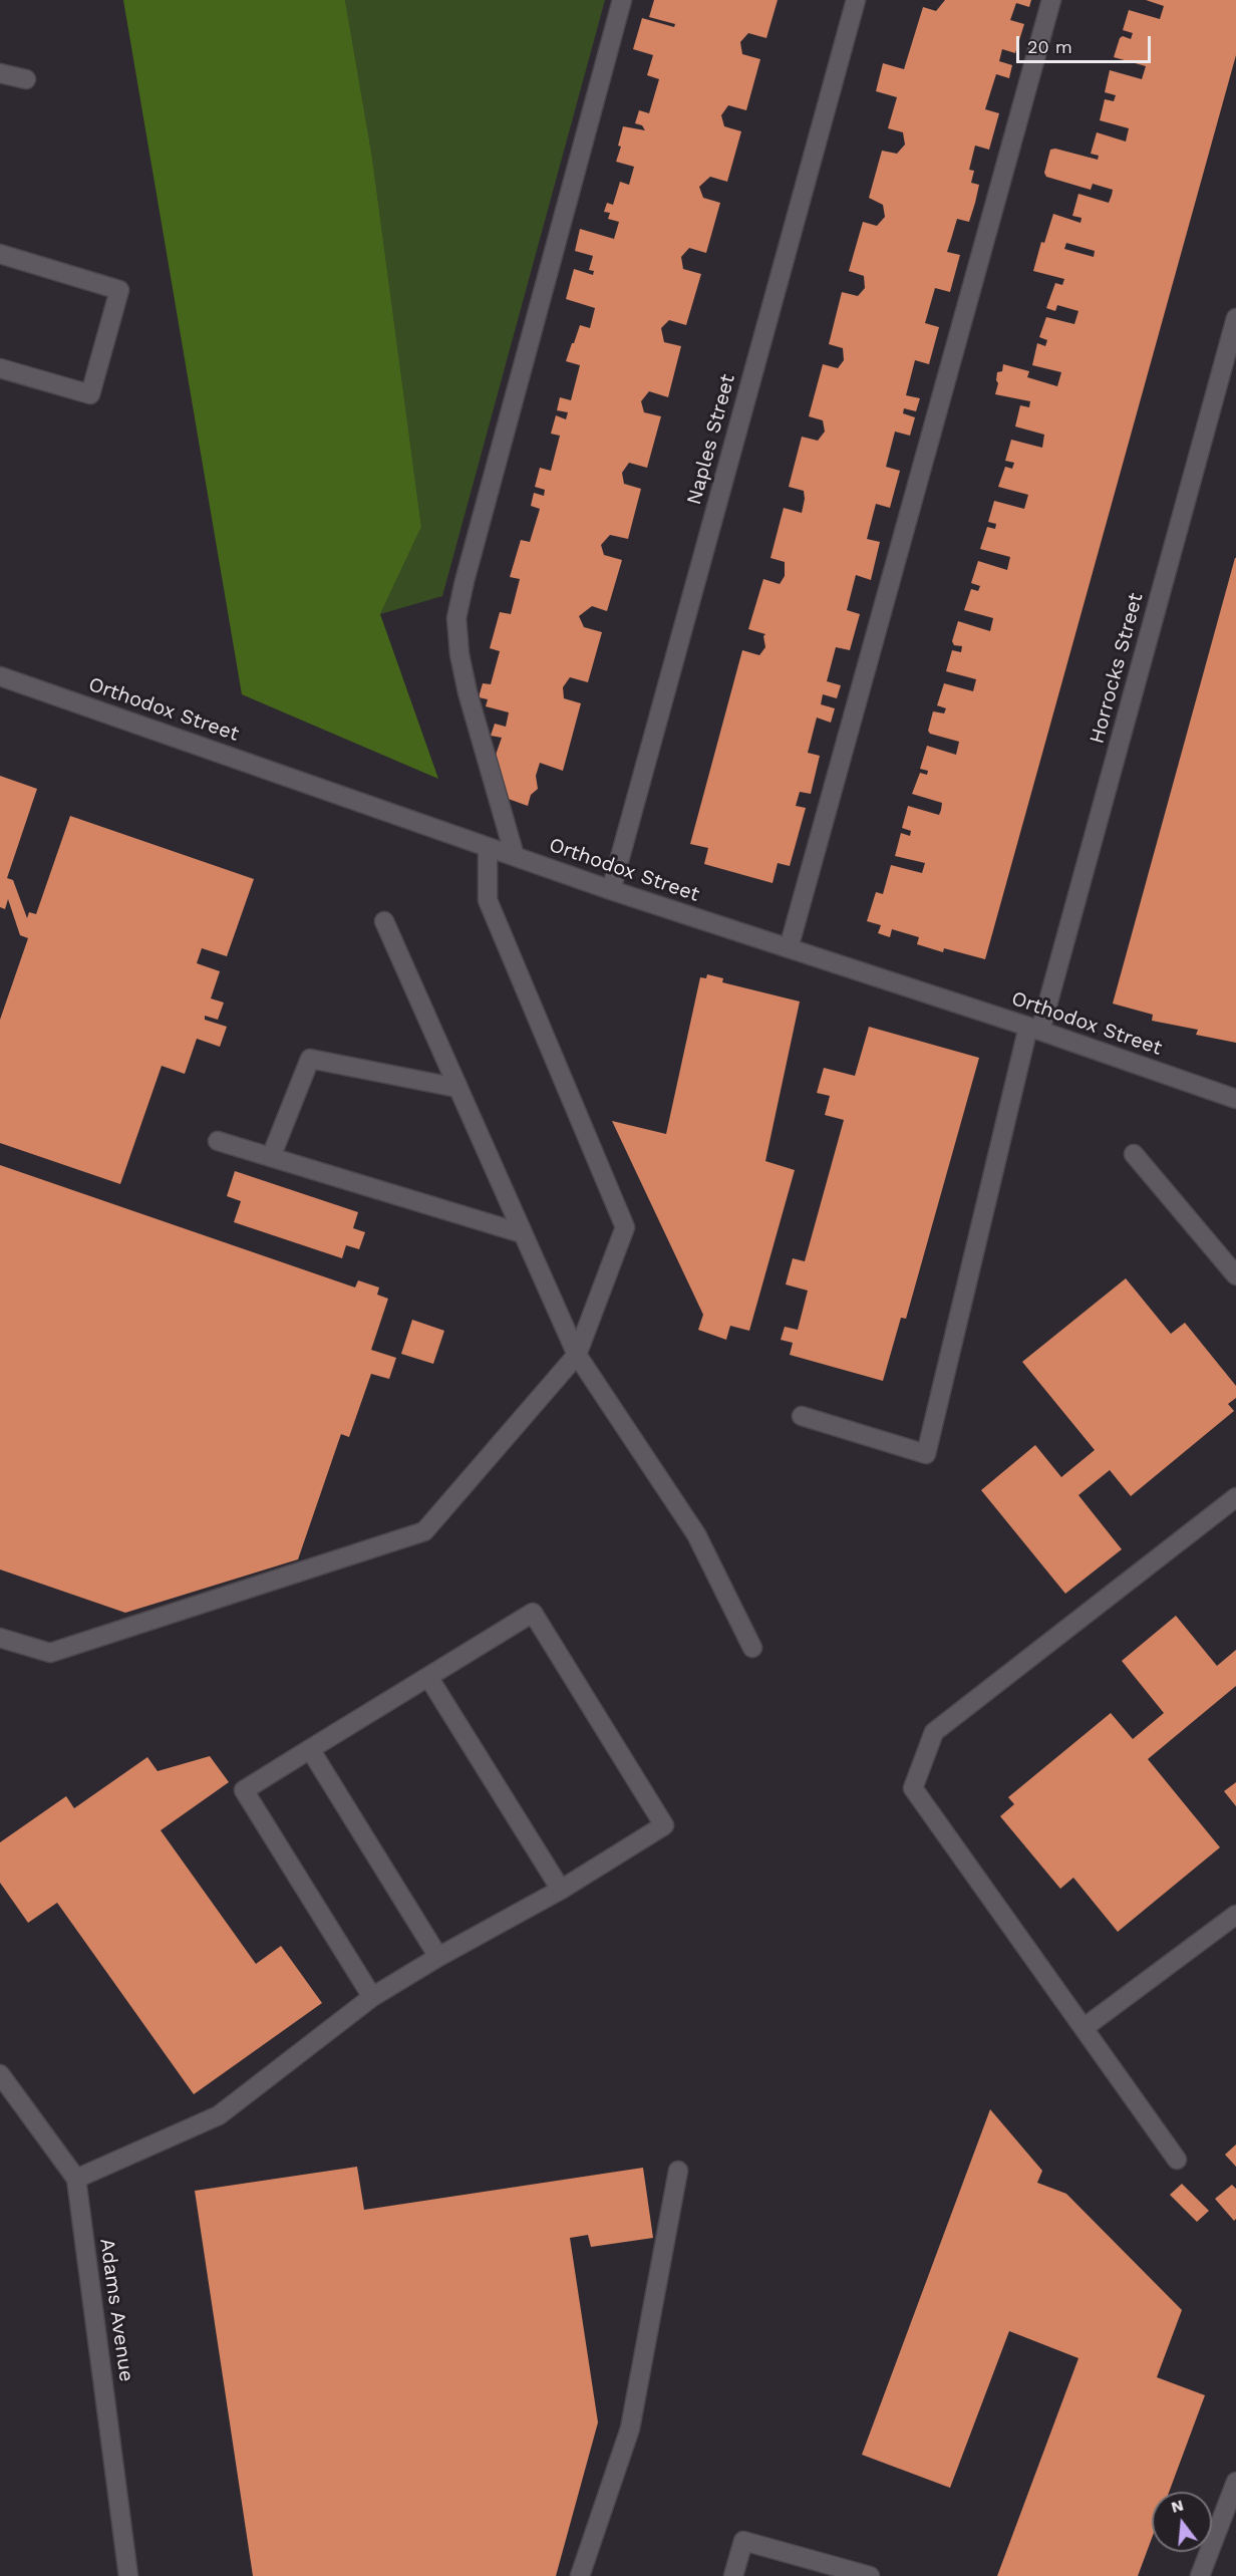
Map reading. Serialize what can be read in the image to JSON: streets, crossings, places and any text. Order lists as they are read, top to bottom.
{
  "streets": {
    "street": [
      "Naples Street",
      "Horrocks Street",
      "Orthodox Street",
      "Adams Avenue"
    ]
  },
  "crossings": [
    ["Naples Street", "Orthodox Street"],
    ["Horrocks Street", "Orthodox Street"]
  ],
  "scale_bar": "20 m",
  "north": "top"
}
